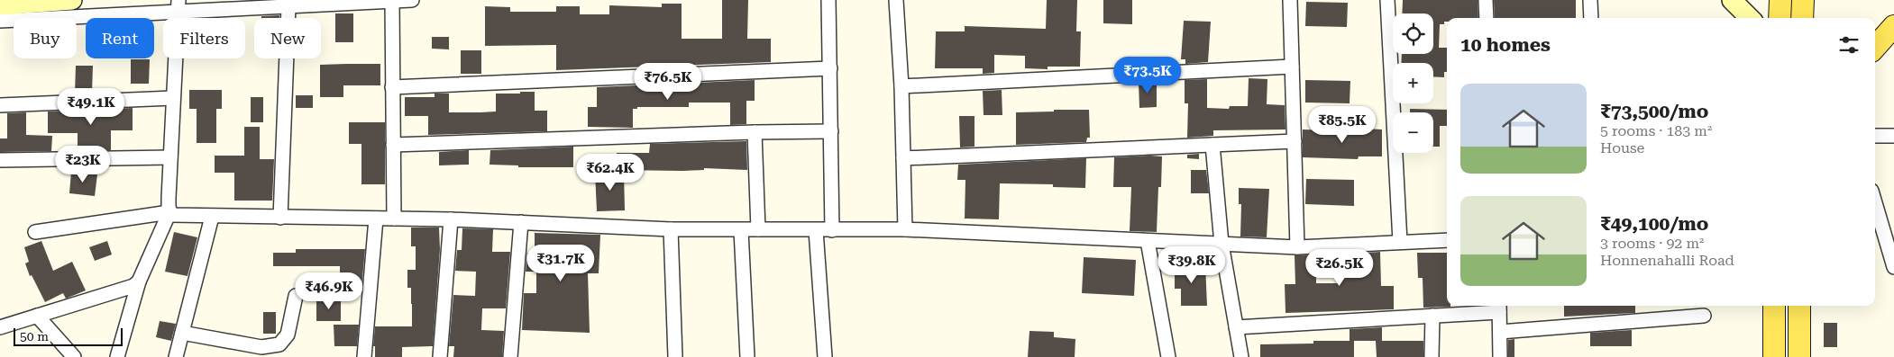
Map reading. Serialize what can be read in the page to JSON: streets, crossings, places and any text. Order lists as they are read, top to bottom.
{
  "scale_bar": "50 m",
  "page": {
    "map_buttons": ["+", "−"],
    "chip": [
      "Buy",
      "Rent",
      "Filters",
      "New"
    ],
    "heading": "10 homes",
    "price": [
      "₹73.5K",
      "₹76.5K",
      "₹49.1K",
      "₹85.5K",
      "₹23K",
      "₹62.4K",
      "₹31.7K",
      "₹39.8K",
      "₹26.5K",
      "₹46.9K"
    ],
    "list": [
      {
        "name": "₹73,500/mo",
        "note": "5 rooms · 183 m² · House"
      },
      {
        "name": "₹49,100/mo",
        "note": "3 rooms · 92 m² · Honnenahalli Road"
      }
    ],
    "scale": "50 m"
  }
}
